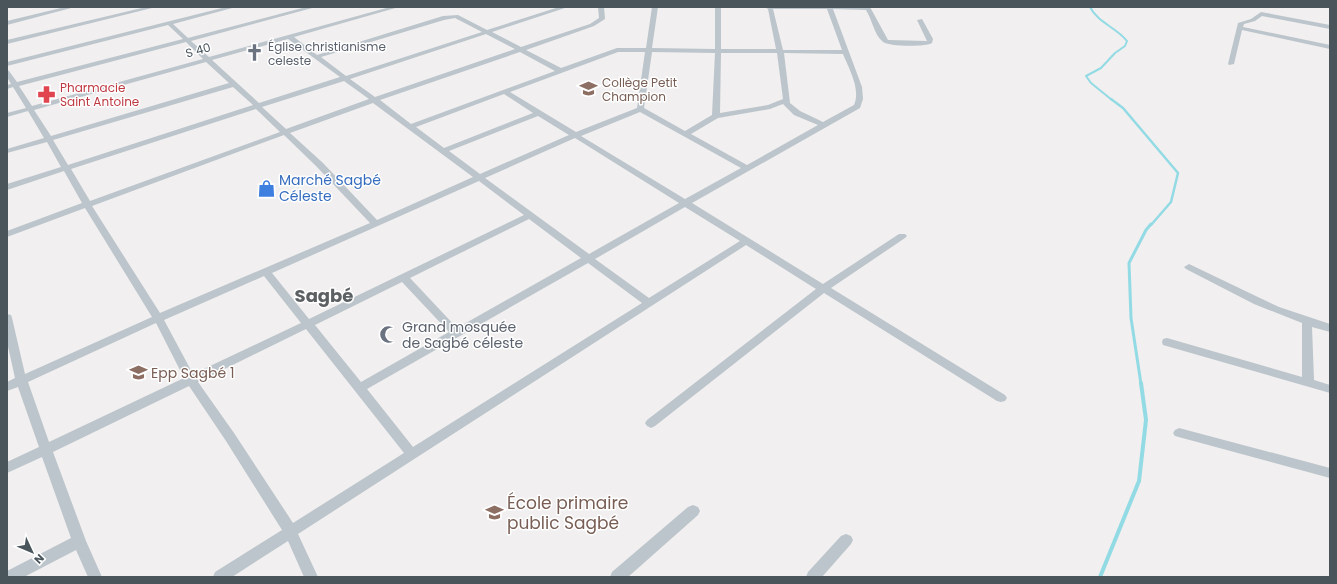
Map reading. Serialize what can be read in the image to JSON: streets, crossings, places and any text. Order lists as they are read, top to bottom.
{
  "streets": {
    "street": ["S 40"]
  },
  "districts": ["Sagbé"],
  "places": {
    "church": ["Église christianisme celeste"],
    "school or university": ["Collège Petit Champion", "Epp Sagbé 1", "École primaire public Sagbé"],
    "pharmacy": ["Pharmacie Saint Antoine"],
    "shop": ["Marché Sagbé Céleste"],
    "mosque": ["Grand mosquée de Sagbé céleste"]
  },
  "north": "bottom right"
}
